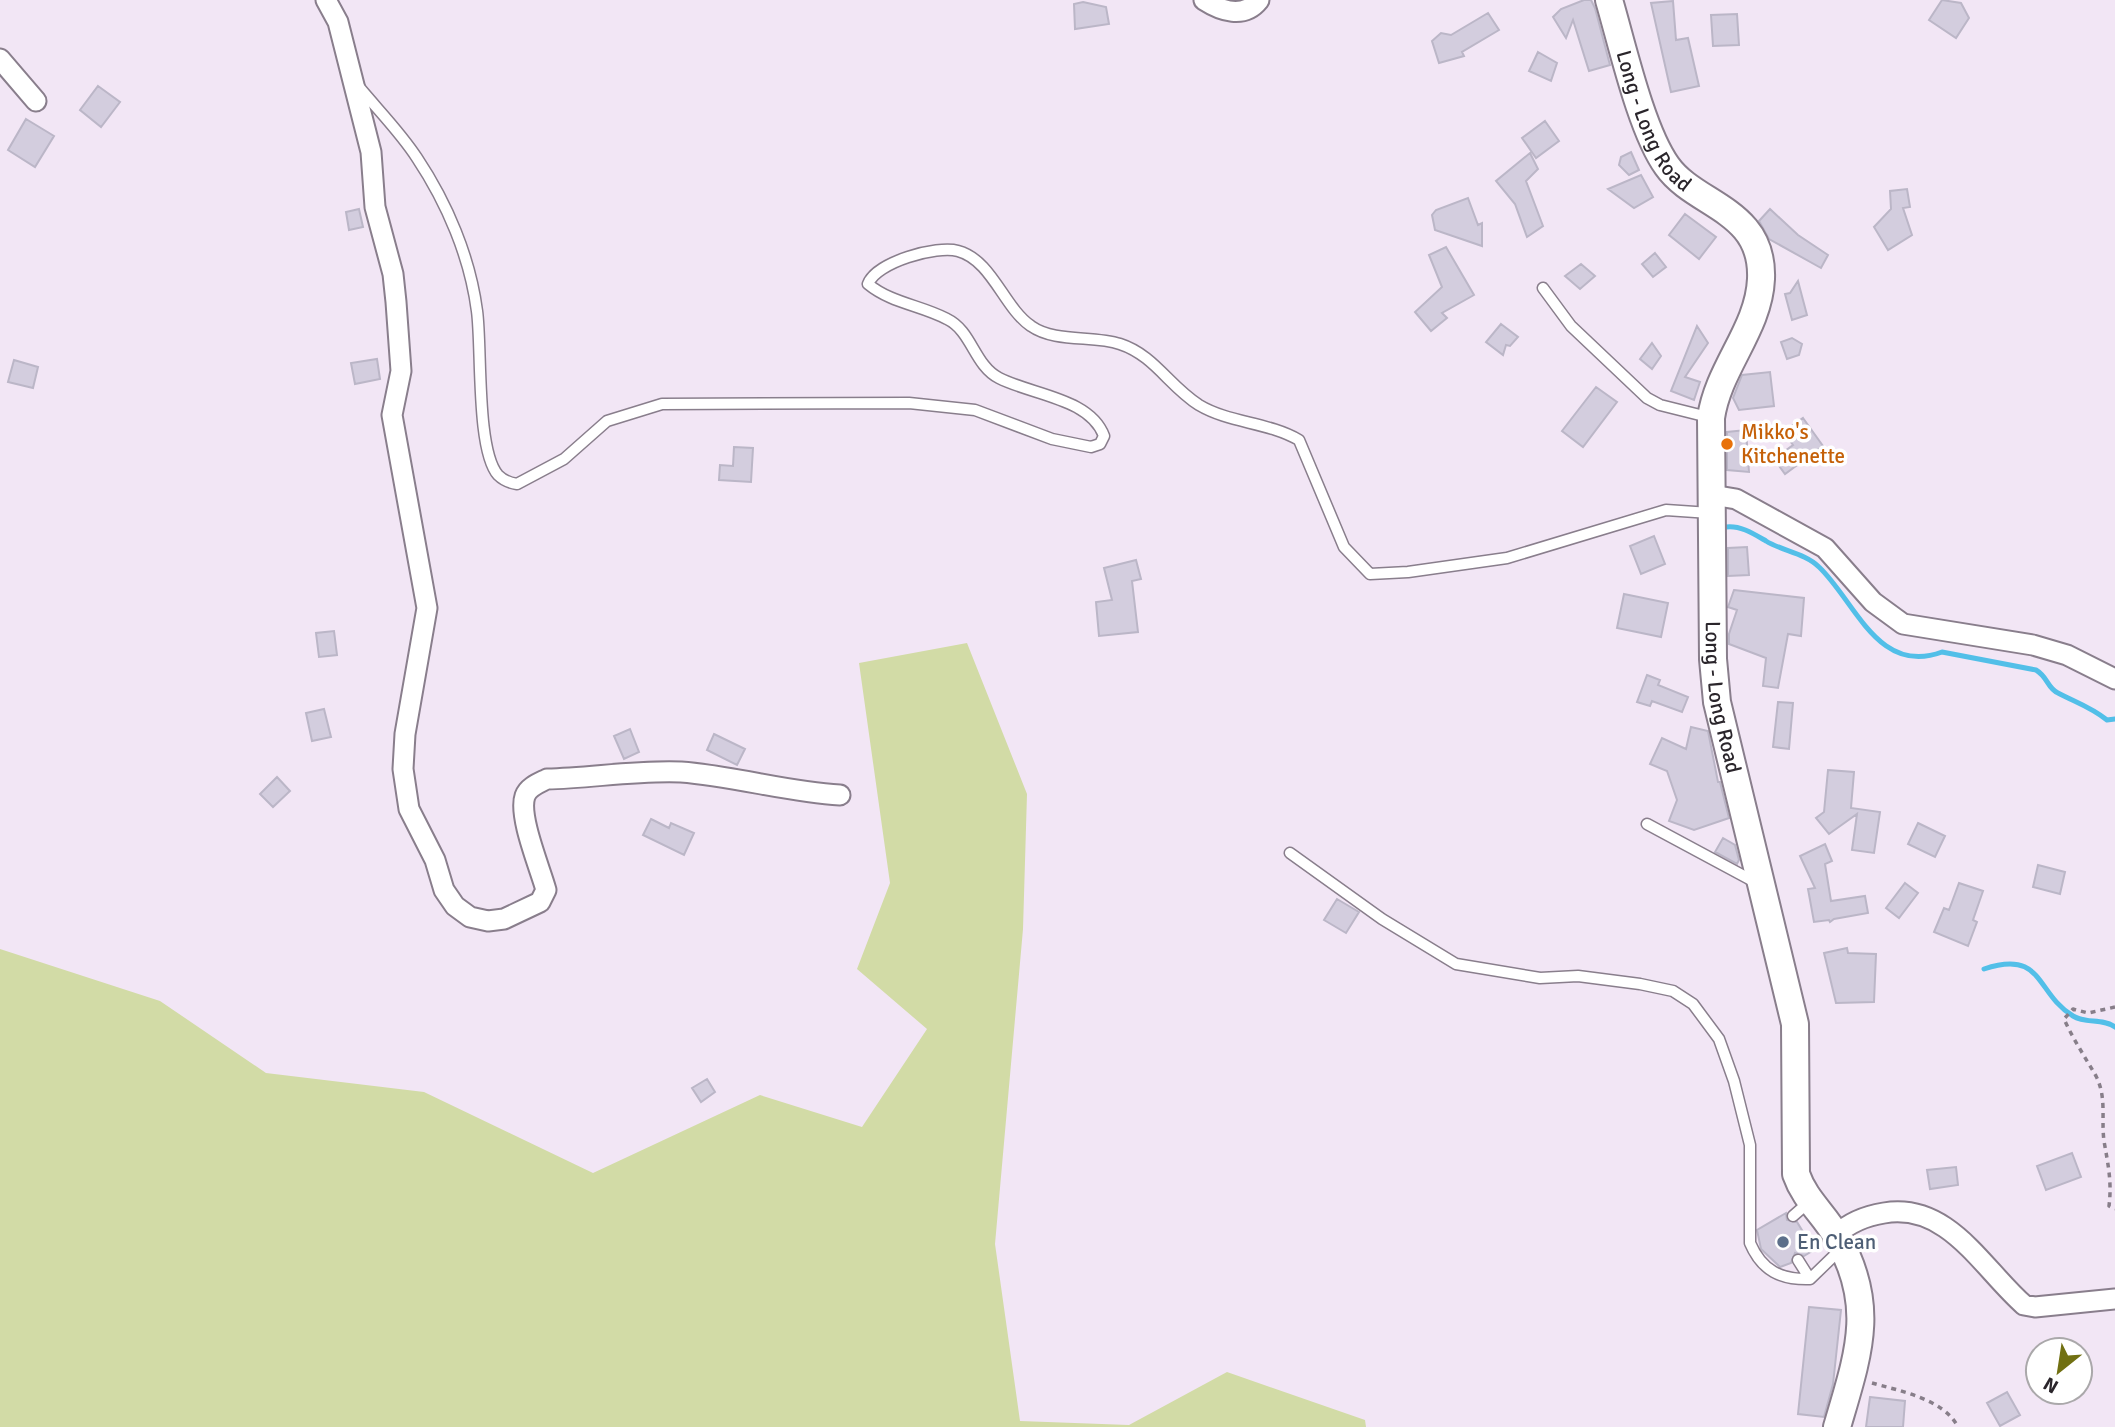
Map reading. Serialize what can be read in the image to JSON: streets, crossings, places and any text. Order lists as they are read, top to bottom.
{
  "streets": {
    "main road": ["Long - Long Road"]
  },
  "places": ["Mikko's Kitchenette", "En Clean"],
  "north": "bottom left"
}
